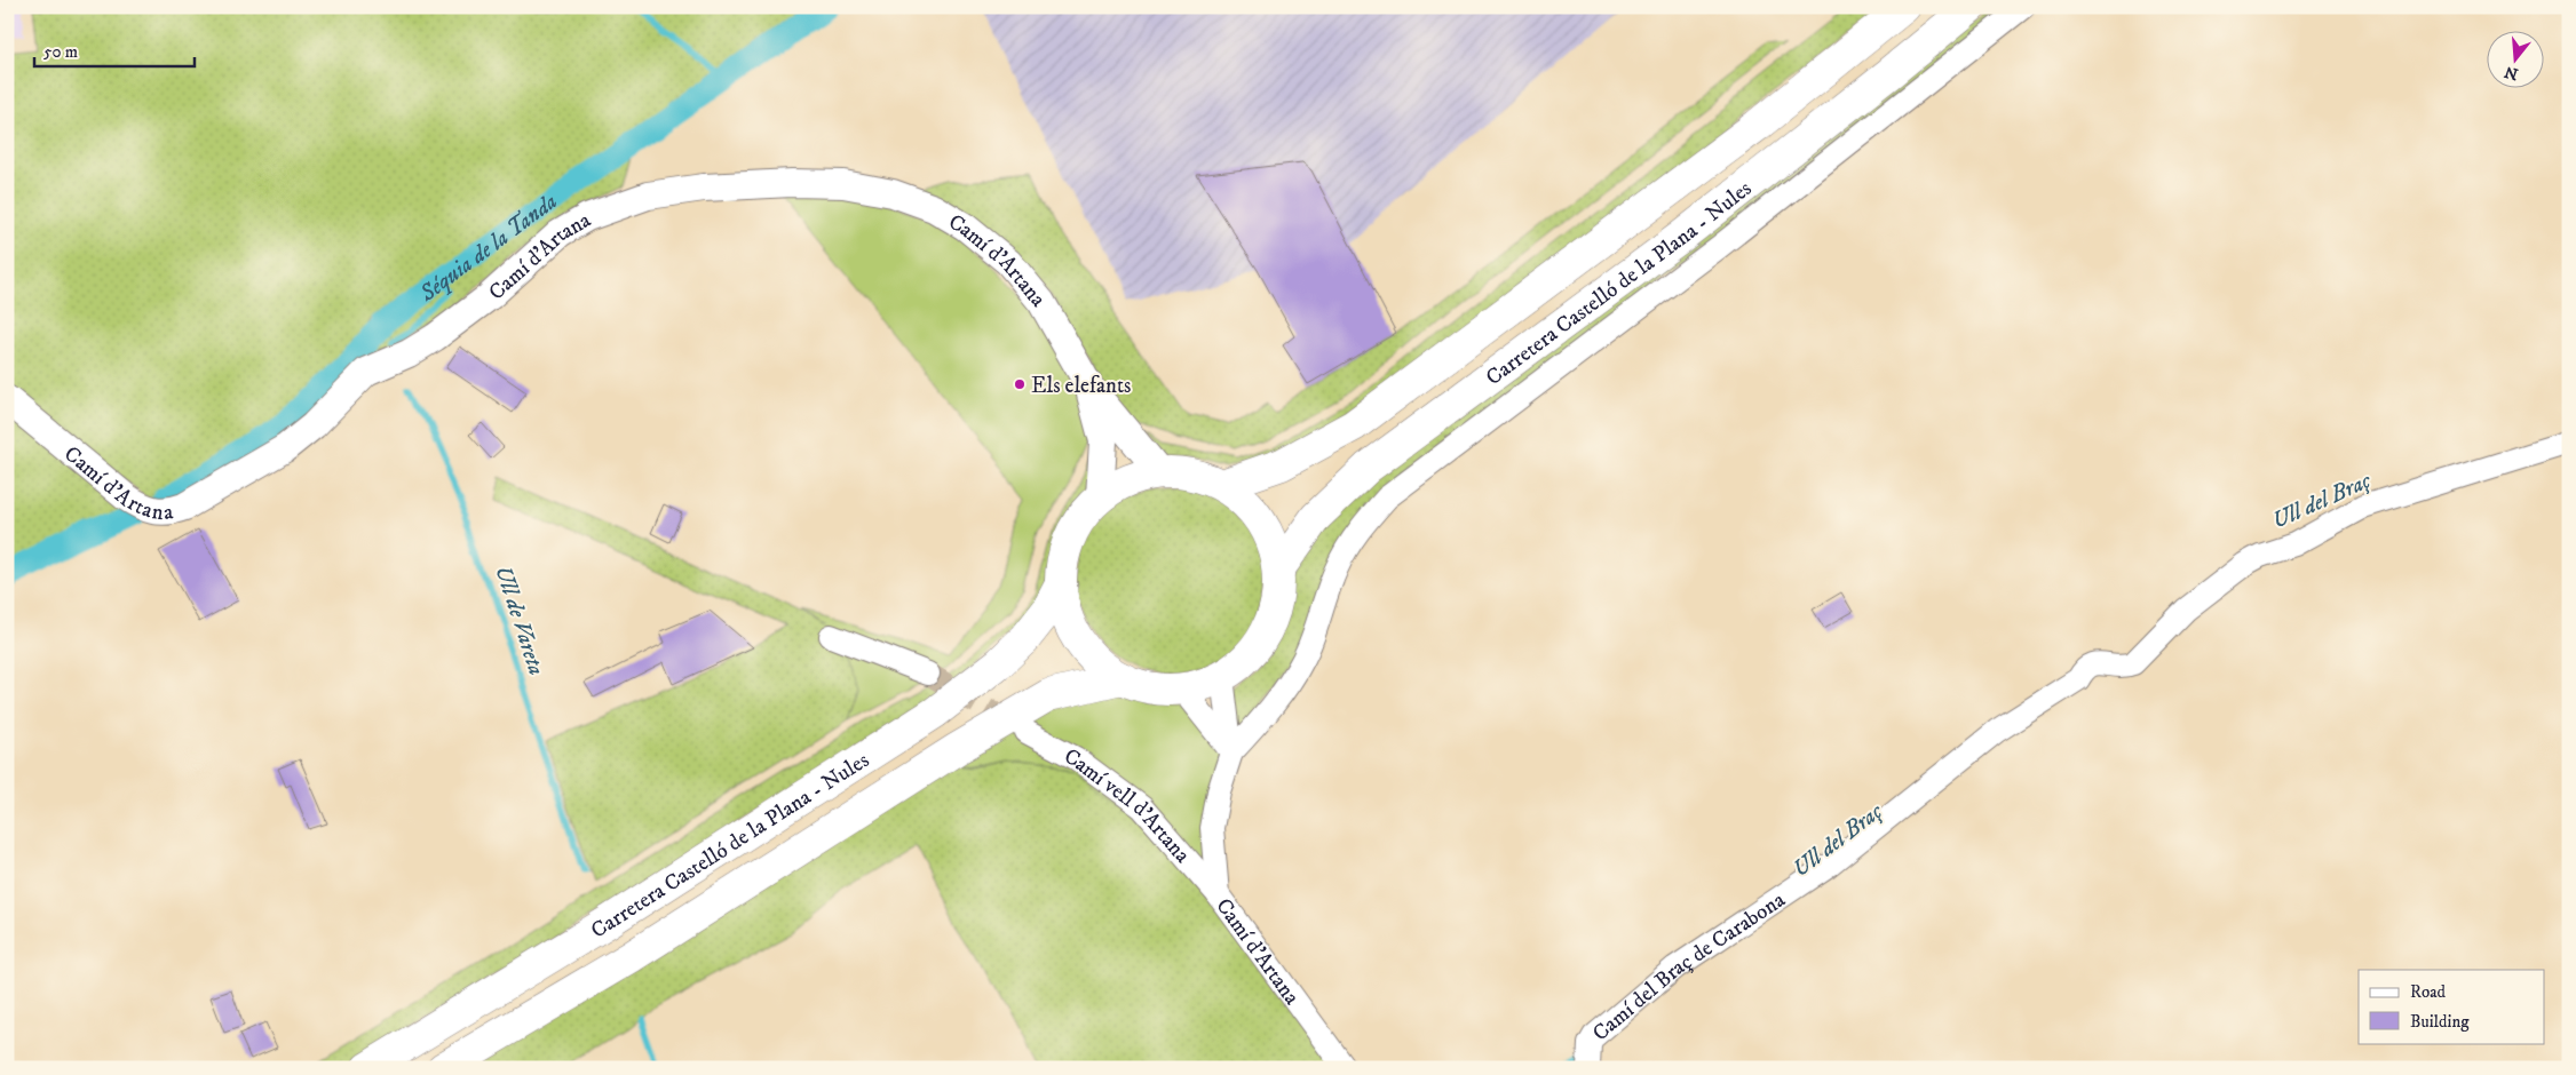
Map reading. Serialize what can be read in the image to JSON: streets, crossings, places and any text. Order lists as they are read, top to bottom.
{
  "streets": {
    "main road": ["Carretera Castelló de la Plana - Nules"],
    "street": ["Camí d'Artana", "Camí vell d'Artana", "Camí del Braç de Carabona"]
  },
  "crossings": [
    ["Camí d'Artana", "Camí vell d'Artana"]
  ],
  "water": ["Séquia de la Tanda", "Ull del Braç", "Ull de Vareta"],
  "places": ["Els elefants"],
  "legend": ["Road", "Building"],
  "scale_bar": "50 m",
  "north": "bottom"
}
